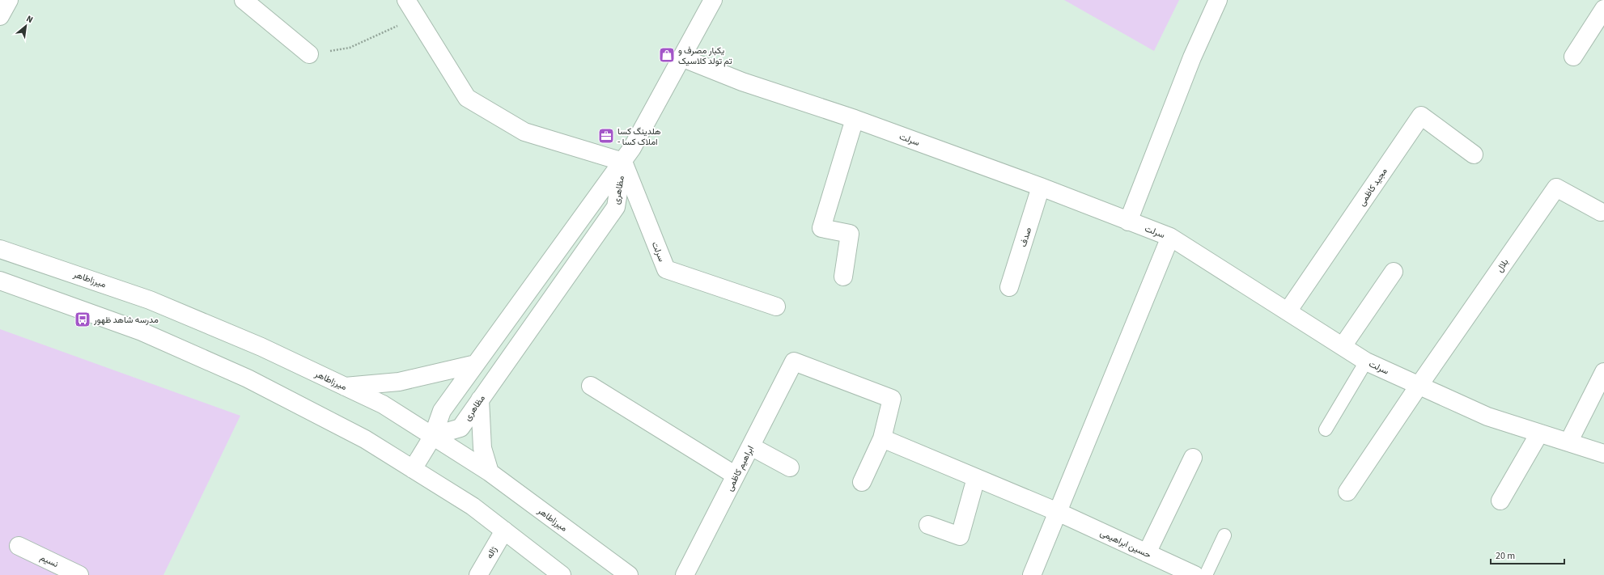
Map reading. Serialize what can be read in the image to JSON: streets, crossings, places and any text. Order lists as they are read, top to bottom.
{
  "streets": {
    "street": [
      "سرلت",
      "مجید کاظمی",
      "مظاهری",
      "صدف",
      "بلال",
      "میرزاطاهر",
      "ابراهیم کاظمی",
      "حسین ابراهیمی",
      "ژاله",
      "نسیم"
    ]
  },
  "crossings": [
    ["سرلت", "مجید کاظمی"],
    ["سرلت", "مظاهری"],
    ["سرلت", "صدف"],
    ["سرلت", "بلال"],
    ["مظاهری", "میرزاطاهر"],
    ["ابراهیم کاظمی", "حسین ابراهیمی"]
  ],
  "places": {
    "shop": ["یکبار مصرف و تم تولد کلاسیک"],
    "office": ["هلدینگ کسا - املاک کسا"],
    "bus stop": ["مدرسه شاهد ظهور"]
  },
  "scale_bar": "20 m",
  "north": "top right"
}
